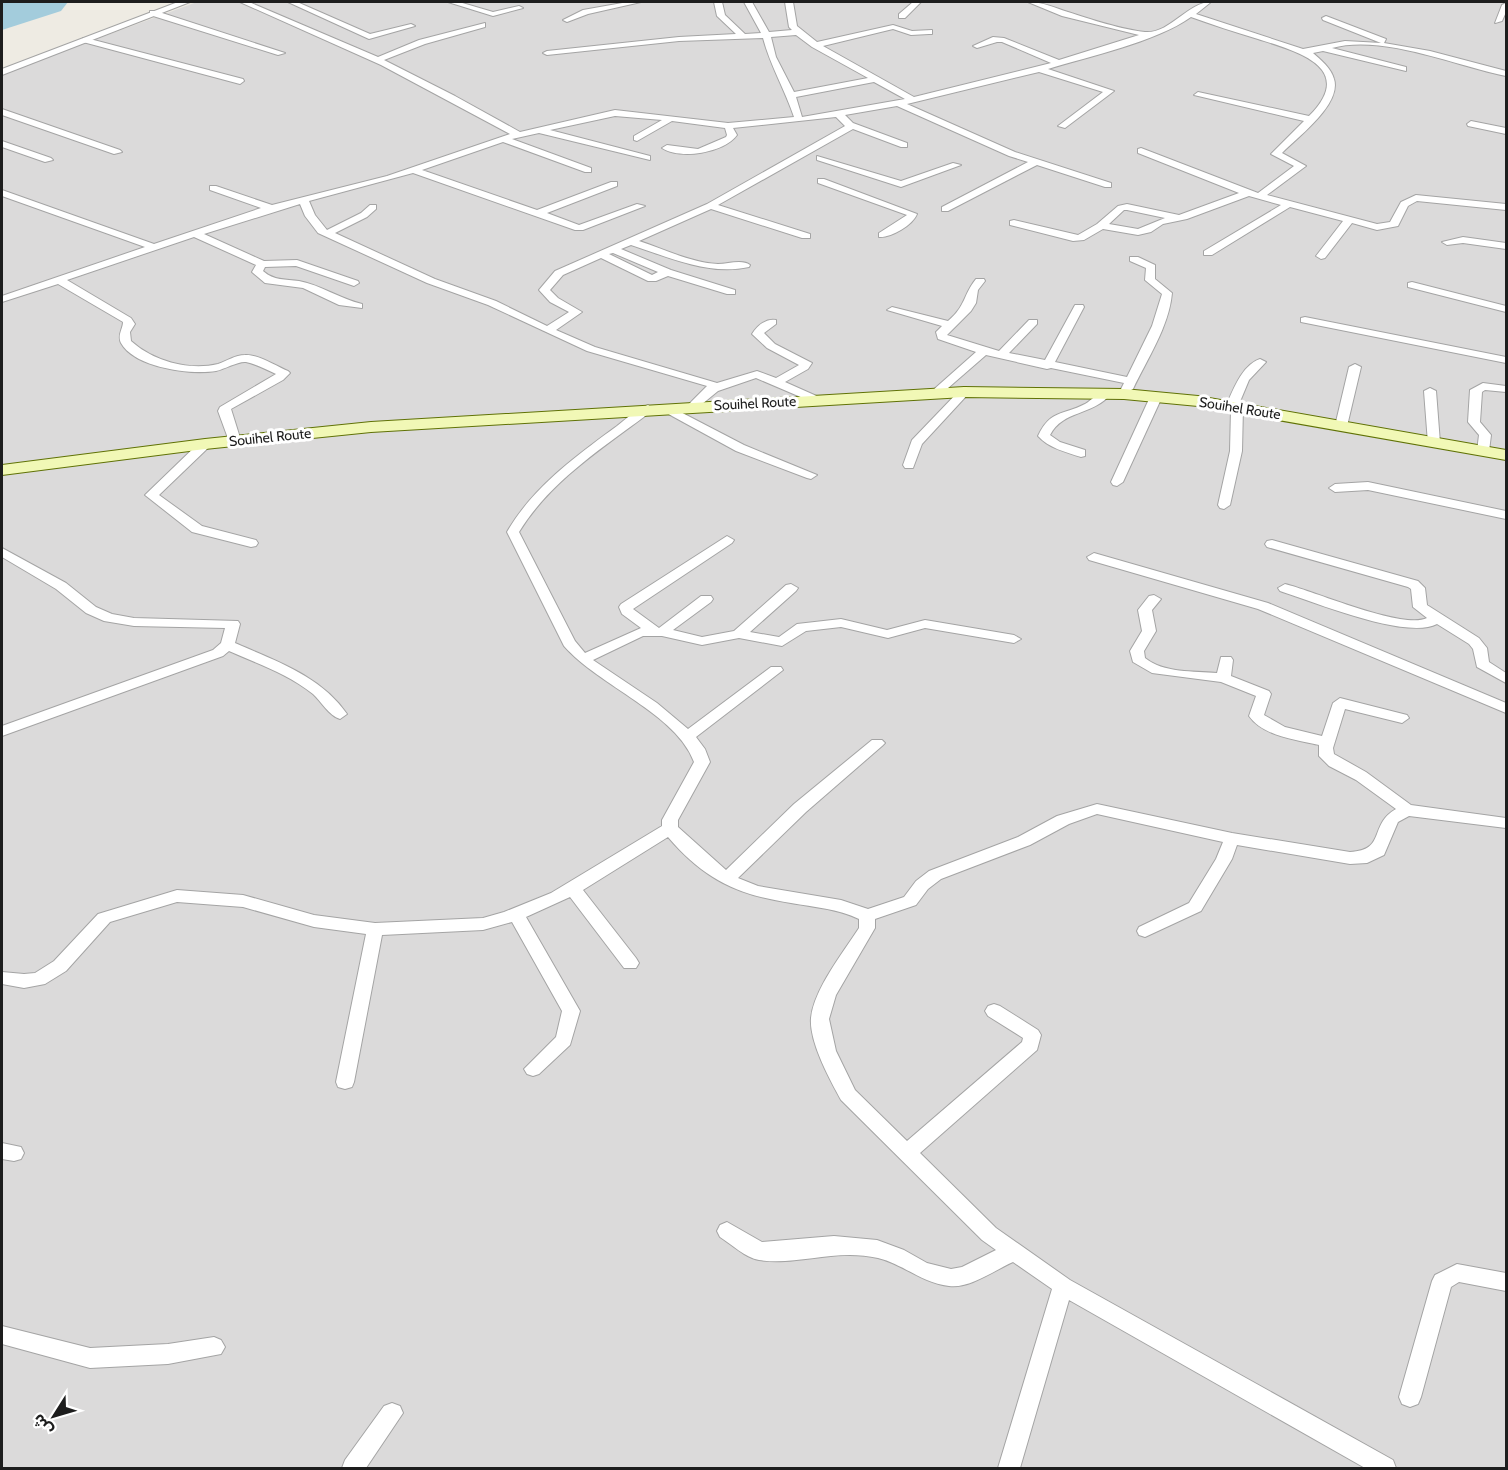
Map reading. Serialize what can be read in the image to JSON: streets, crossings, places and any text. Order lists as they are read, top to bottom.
{
  "streets": {
    "main road": ["Souihel Route"]
  },
  "north": "bottom left"
}
